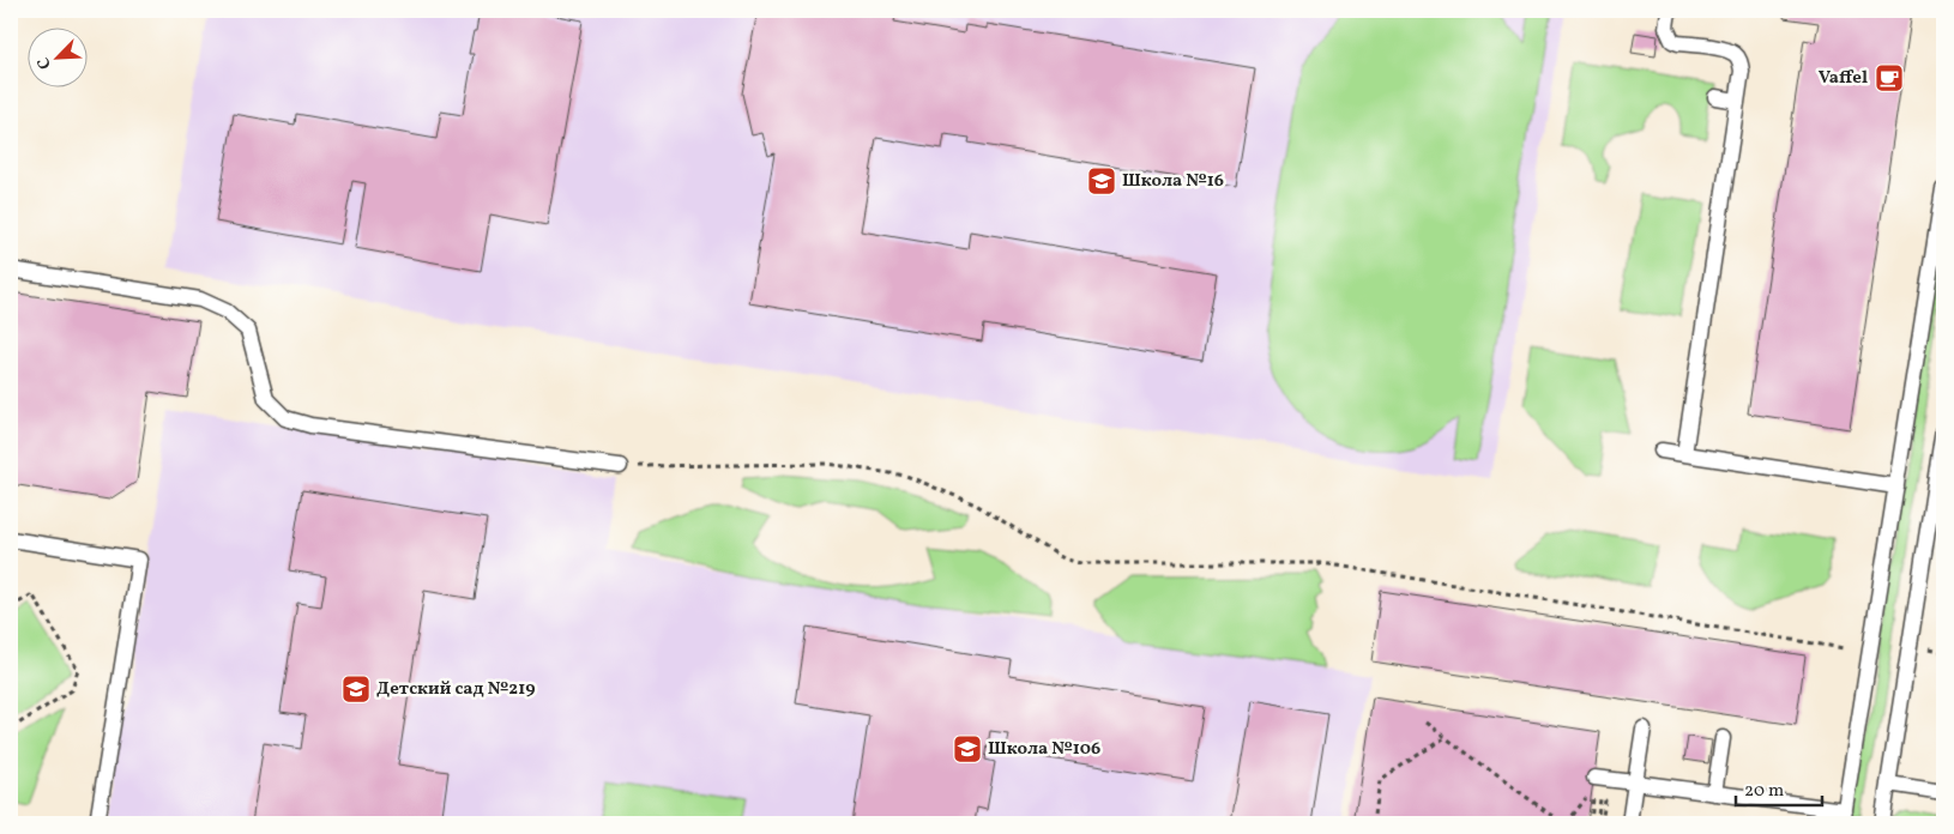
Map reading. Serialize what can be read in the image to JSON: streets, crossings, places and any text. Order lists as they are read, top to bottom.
{
  "places": {
    "cafe": ["Vaffel"],
    "school or university": ["Школа №16", "Детский сад №219", "Школа №106"]
  },
  "scale_bar": "20 m",
  "north": "bottom left"
}
